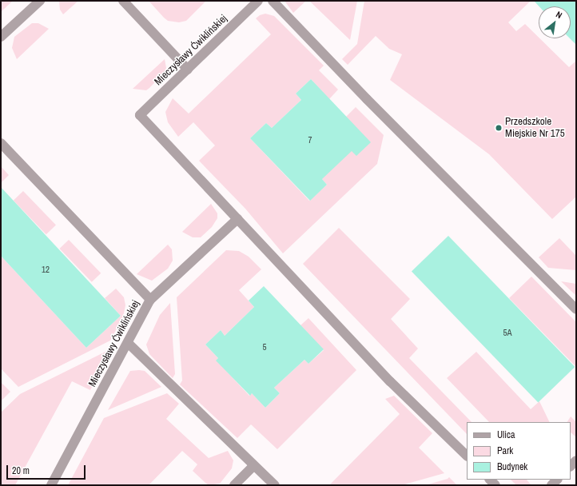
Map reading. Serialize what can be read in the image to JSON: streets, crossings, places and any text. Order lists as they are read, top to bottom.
{
  "streets": {
    "street": ["Mieczysławy Ćwiklińskiej"]
  },
  "places": ["Przedszkole Miejskie Nr 175"],
  "house_numbers": [
    "7",
    "12",
    "5A",
    "5"
  ],
  "legend": ["Ulica", "Park", "Budynek"],
  "scale_bar": "20 m",
  "north": "top right"
}
